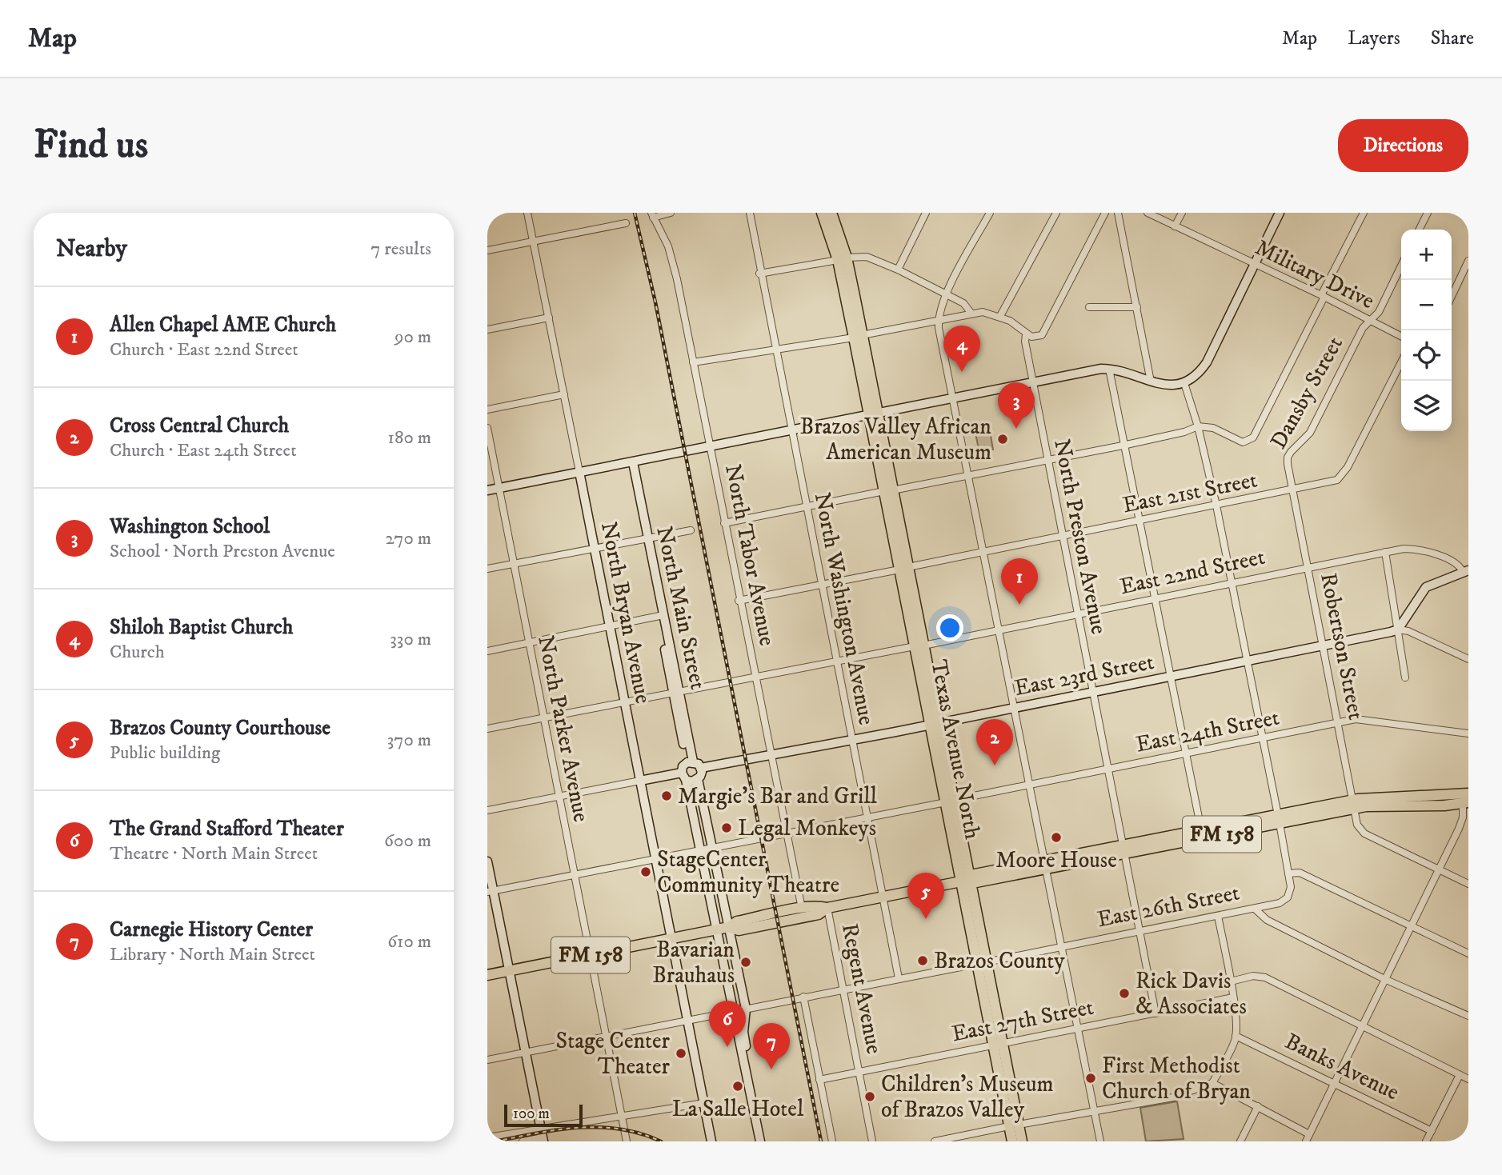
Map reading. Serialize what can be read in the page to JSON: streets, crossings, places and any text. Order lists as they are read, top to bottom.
{
  "streets": {
    "main road": ["Texas Avenue North", "FM 158"],
    "street": [
      "Military Drive",
      "Dansby Street",
      "East 21st Street",
      "North Preston Avenue",
      "North Tabor Avenue",
      "East 22nd Street",
      "North Main Street",
      "North Washington Avenue",
      "North Bryan Avenue",
      "Robertson Street",
      "East 23rd Street",
      "North Parker Avenue",
      "East 24th Street",
      "East 26th Street",
      "Regent Avenue",
      "East 27th Street",
      "Banks Avenue"
    ]
  },
  "crossings": [
    ["Military Drive", "Dansby Street"],
    ["Dansby Street", "East 21st Street"],
    ["Dansby Street", "Robertson Street"],
    ["East 21st Street", "North Preston Avenue"],
    ["East 21st Street", "North Tabor Avenue"],
    ["East 21st Street", "North Washington Avenue"],
    ["East 21st Street", "Robertson Street"],
    ["East 21st Street", "Texas Avenue North"],
    ["North Preston Avenue", "East 22nd Street"],
    ["North Preston Avenue", "East 23rd Street"],
    ["North Preston Avenue", "East 24th Street"],
    ["North Preston Avenue", "FM 158"],
    ["North Preston Avenue", "East 26th Street"],
    ["North Preston Avenue", "East 27th Street"],
    ["North Tabor Avenue", "East 22nd Street"],
    ["North Tabor Avenue", "East 23rd Street"],
    ["North Tabor Avenue", "East 24th Street"],
    ["North Tabor Avenue", "FM 158"],
    ["East 22nd Street", "North Main Street"],
    ["East 22nd Street", "North Washington Avenue"],
    ["East 22nd Street", "North Bryan Avenue"],
    ["East 22nd Street", "Robertson Street"],
    ["East 22nd Street", "North Parker Avenue"],
    ["East 22nd Street", "Texas Avenue North"],
    ["North Main Street", "East 23rd Street"],
    ["North Washington Avenue", "East 23rd Street"],
    ["North Washington Avenue", "East 24th Street"],
    ["North Washington Avenue", "FM 158"],
    ["North Washington Avenue", "East 26th Street"],
    ["North Bryan Avenue", "East 24th Street"],
    ["North Bryan Avenue", "FM 158"],
    ["North Bryan Avenue", "East 26th Street"],
    ["Robertson Street", "East 23rd Street"],
    ["Robertson Street", "East 24th Street"],
    ["Robertson Street", "FM 158"],
    ["East 23rd Street", "Texas Avenue North"],
    ["North Parker Avenue", "East 24th Street"],
    ["North Parker Avenue", "FM 158"],
    ["North Parker Avenue", "East 26th Street"],
    ["East 24th Street", "Texas Avenue North"],
    ["Texas Avenue North", "FM 158"],
    ["Texas Avenue North", "East 26th Street"],
    ["Texas Avenue North", "East 27th Street"],
    ["FM 158", "Regent Avenue"],
    ["East 26th Street", "Regent Avenue"],
    ["Regent Avenue", "East 27th Street"]
  ],
  "places": [
    "Brazos Valley African American Museum",
    "Margie's Bar and Grill",
    "Legal Monkeys",
    "Moore House",
    "StageCenter Community Theatre",
    "Brazos County",
    "Bavarian Brauhaus",
    "Rick Davis & Associates",
    "Stage Center Theater",
    "First Methodist Church of Bryan",
    "La Salle Hotel",
    "Children's Museum of Brazos Valley"
  ],
  "scale_bar": "100 m",
  "page": {
    "header": "Map",
    "nav": ["Map", "Layers", "Share"],
    "buttons": "Directions",
    "title": "Find us",
    "heading": ["Nearby", "7 results"],
    "map_buttons": ["+", "−"],
    "list": [
      {
        "mark": "1",
        "name": "Allen Chapel AME Church",
        "note": "Church · East 22nd Street",
        "value": "90 m"
      },
      {
        "mark": "2",
        "name": "Cross Central Church",
        "note": "Church · East 24th Street",
        "value": "180 m"
      },
      {
        "mark": "3",
        "name": "Washington School",
        "note": "School · North Preston Avenue",
        "value": "270 m"
      },
      {
        "mark": "4",
        "name": "Shiloh Baptist Church",
        "note": "Church",
        "value": "330 m"
      },
      {
        "mark": "5",
        "name": "Brazos County Courthouse",
        "note": "Public building",
        "value": "370 m"
      },
      {
        "mark": "6",
        "name": "The Grand Stafford Theater",
        "note": "Theatre · North Main Street",
        "value": "600 m"
      },
      {
        "mark": "7",
        "name": "Carnegie History Center",
        "note": "Library · North Main Street",
        "value": "610 m"
      }
    ],
    "pins": [
      "4",
      "3",
      "1",
      "2",
      "5",
      "6",
      "7"
    ],
    "scale": "100 m"
  }
}
